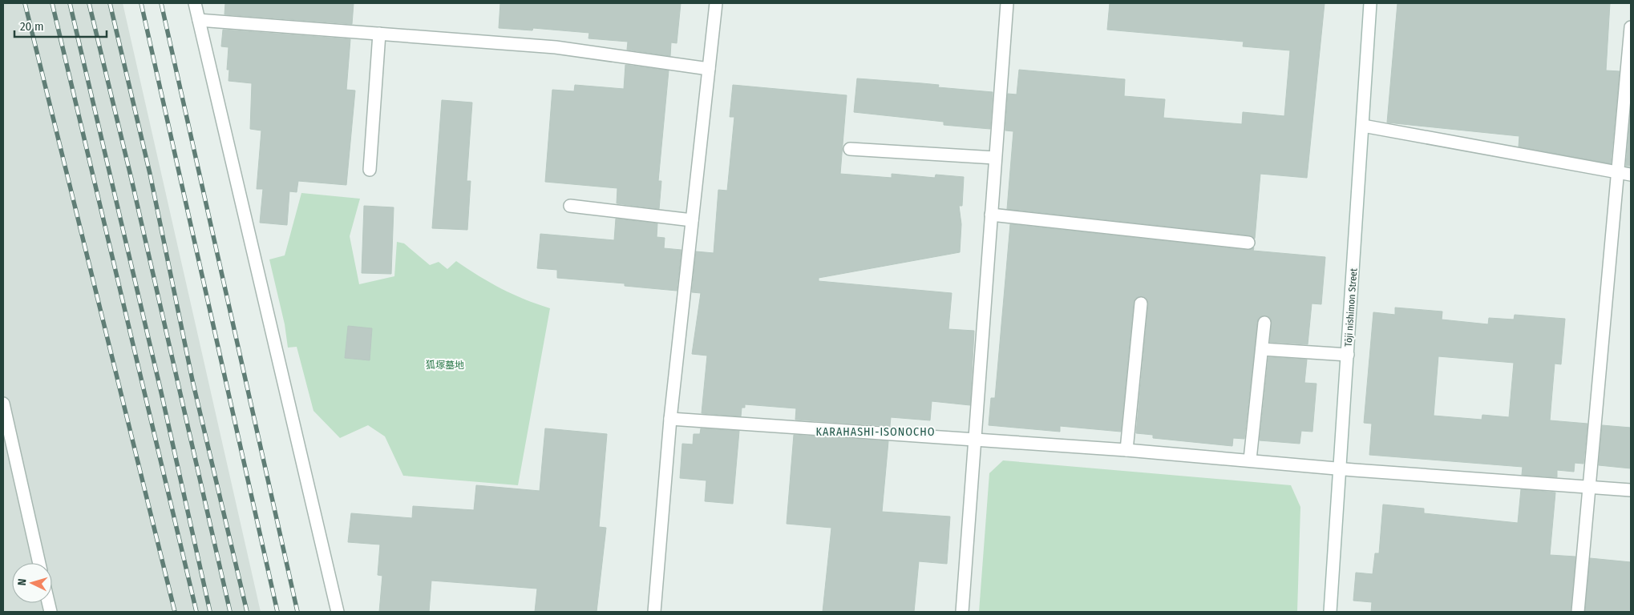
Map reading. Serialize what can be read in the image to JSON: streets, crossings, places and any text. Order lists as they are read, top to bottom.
{
  "streets": {
    "street": ["Tōji nishimon Street"]
  },
  "districts": ["KARAHASHI-ISONOCHO"],
  "parks": ["狐塚墓地"],
  "scale_bar": "20 m",
  "north": "left"
}
